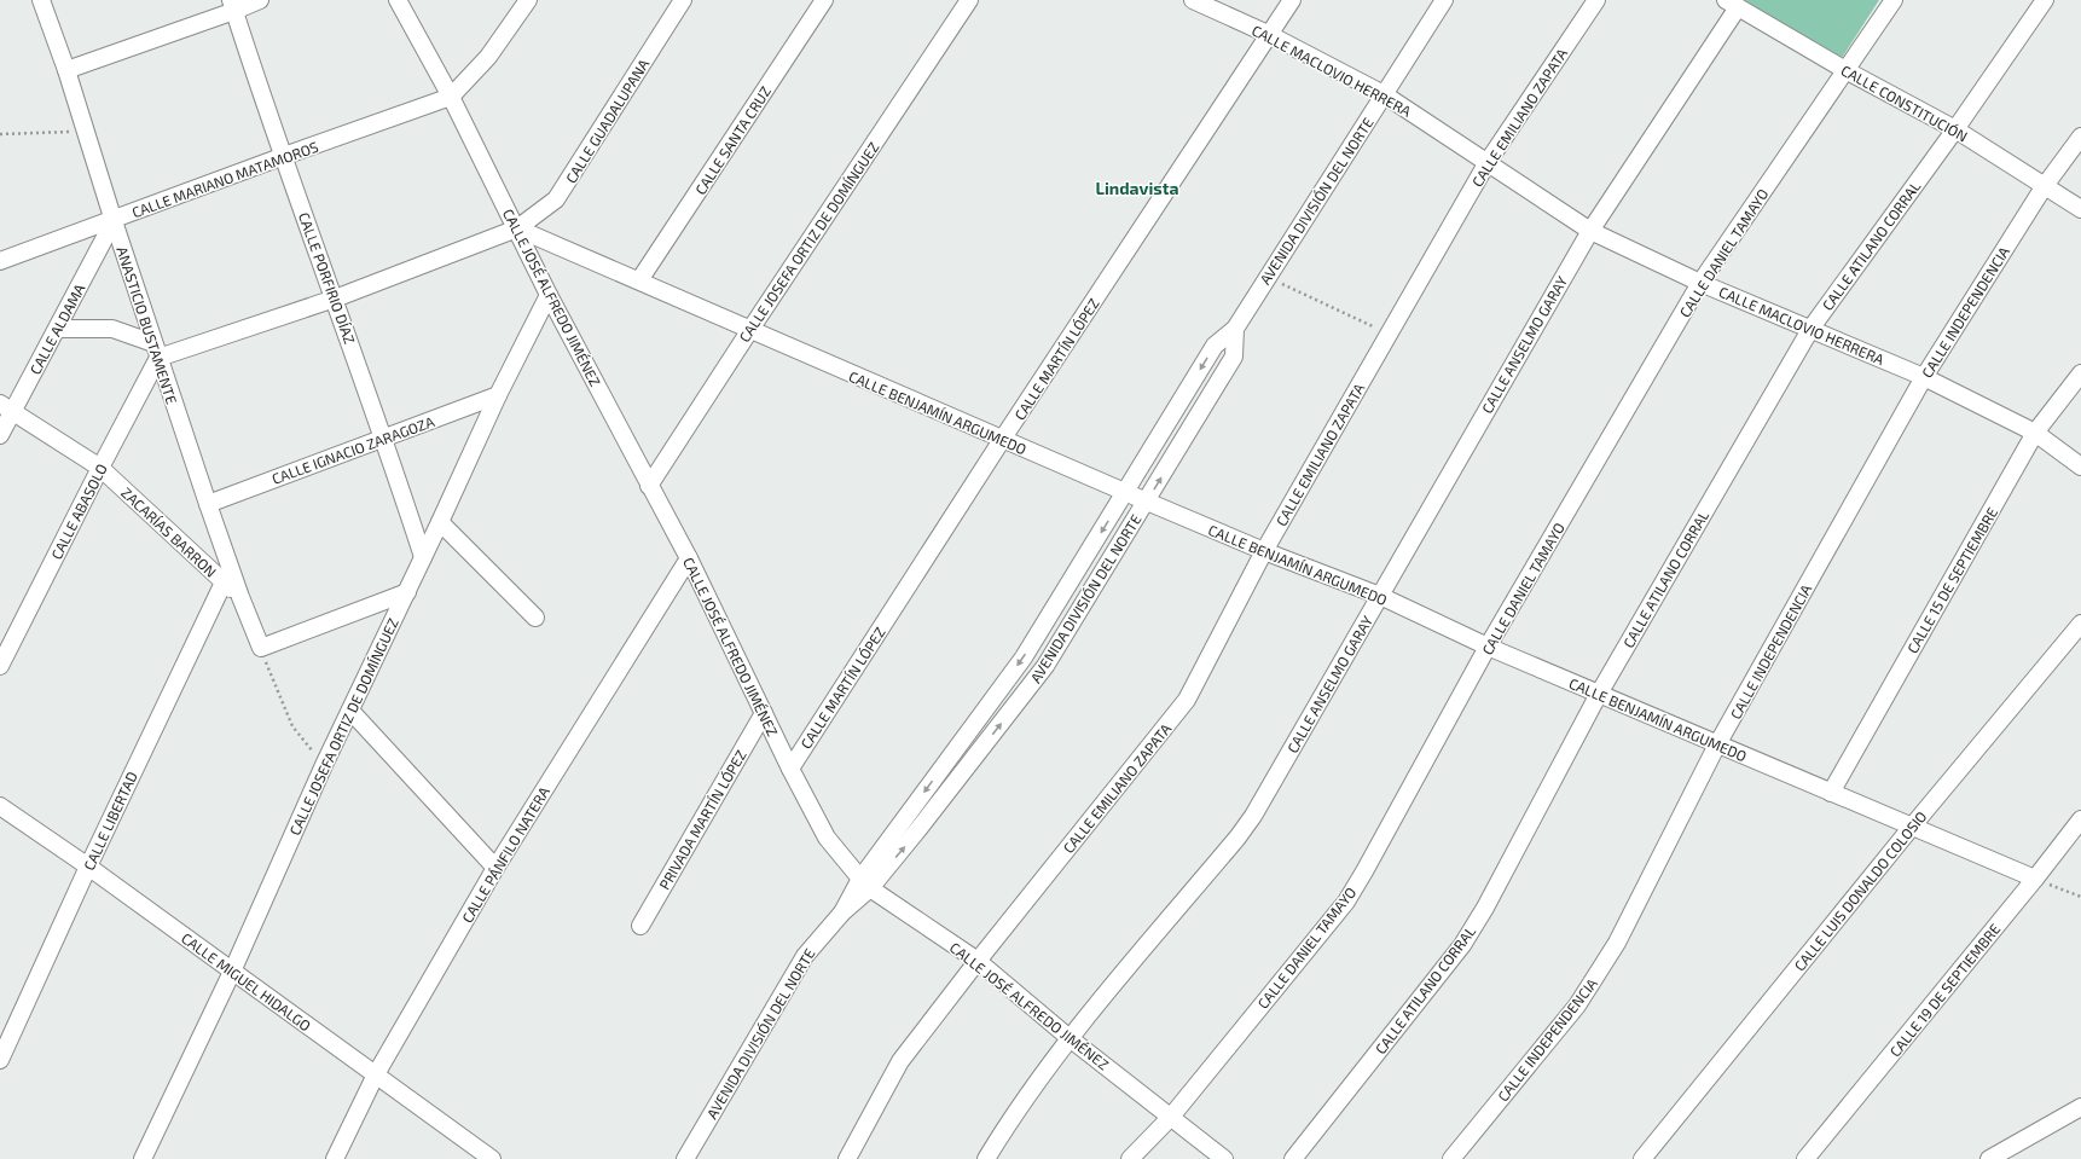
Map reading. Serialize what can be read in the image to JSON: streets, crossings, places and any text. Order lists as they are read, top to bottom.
{
  "streets": {
    "street": [
      "CALLE MACLOVIO HERRERA",
      "CALLE CONSTITUCIÓN",
      "CALLE EMILIANO ZAPATA",
      "CALLE GUADALUPANA",
      "CALLE SANTA CRUZ",
      "CALLE MARIANO MATAMOROS",
      "AVENIDA DIVISIÓN DEL NORTE",
      "CALLE JOSEFA ORTIZ DE DOMÍNGUEZ",
      "CALLE ATILANO CORRAL",
      "CALLE DANIEL TAMAYO",
      "CALLE PORFIRIO DÍAZ",
      "CALLE JOSÉ ALFREDO JIMÉNEZ",
      "CALLE INDEPENDENCIA",
      "ANASTICIO BUSTAMENTE",
      "CALLE ALDAMA",
      "CALLE ANSELMO GARAY",
      "CALLE MARTÍN LÓPEZ",
      "CALLE BENJAMÍN ARGUMEDO",
      "CALLE IGNACIO ZARAGOZA",
      "CALLE ABASOLO",
      "ZACARÍAS BARRON",
      "CALLE 15 DE SEPTIEMBRE",
      "PRIVADA MARTÍN LÓPEZ",
      "CALLE LIBERTAD",
      "CALLE PÁNFILO NATERA",
      "CALLE LUIS DONALDO COLOSIO",
      "CALLE MIGUEL HIDALGO",
      "CALLE 19 DE SEPTIEMBRE"
    ]
  },
  "crossings": [
    ["CALLE MACLOVIO HERRERA", "CALLE EMILIANO ZAPATA"],
    ["CALLE MACLOVIO HERRERA", "AVENIDA DIVISIÓN DEL NORTE"],
    ["CALLE MACLOVIO HERRERA", "CALLE ATILANO CORRAL"],
    ["CALLE MACLOVIO HERRERA", "CALLE DANIEL TAMAYO"],
    ["CALLE MACLOVIO HERRERA", "CALLE INDEPENDENCIA"],
    ["CALLE MACLOVIO HERRERA", "CALLE ANSELMO GARAY"],
    ["CALLE MACLOVIO HERRERA", "CALLE MARTÍN LÓPEZ"],
    ["CALLE MACLOVIO HERRERA", "CALLE 15 DE SEPTIEMBRE"],
    ["CALLE CONSTITUCIÓN", "CALLE ATILANO CORRAL"],
    ["CALLE CONSTITUCIÓN", "CALLE DANIEL TAMAYO"],
    ["CALLE CONSTITUCIÓN", "CALLE INDEPENDENCIA"],
    ["CALLE CONSTITUCIÓN", "CALLE ANSELMO GARAY"],
    ["CALLE EMILIANO ZAPATA", "CALLE JOSÉ ALFREDO JIMÉNEZ"],
    ["CALLE EMILIANO ZAPATA", "CALLE BENJAMÍN ARGUMEDO"],
    ["CALLE GUADALUPANA", "CALLE PORFIRIO DÍAZ"],
    ["CALLE GUADALUPANA", "CALLE JOSÉ ALFREDO JIMÉNEZ"],
    ["CALLE GUADALUPANA", "ANASTICIO BUSTAMENTE"],
    ["CALLE GUADALUPANA", "CALLE BENJAMÍN ARGUMEDO"],
    ["CALLE GUADALUPANA", "CALLE ABASOLO"],
    ["CALLE SANTA CRUZ", "CALLE BENJAMÍN ARGUMEDO"],
    ["CALLE MARIANO MATAMOROS", "CALLE PORFIRIO DÍAZ"],
    ["CALLE MARIANO MATAMOROS", "CALLE JOSÉ ALFREDO JIMÉNEZ"],
    ["CALLE MARIANO MATAMOROS", "ANASTICIO BUSTAMENTE"],
    ["CALLE MARIANO MATAMOROS", "CALLE ALDAMA"],
    ["AVENIDA DIVISIÓN DEL NORTE", "CALLE JOSÉ ALFREDO JIMÉNEZ"],
    ["AVENIDA DIVISIÓN DEL NORTE", "CALLE BENJAMÍN ARGUMEDO"],
    ["CALLE JOSEFA ORTIZ DE DOMÍNGUEZ", "CALLE PORFIRIO DÍAZ"],
    ["CALLE JOSEFA ORTIZ DE DOMÍNGUEZ", "CALLE JOSÉ ALFREDO JIMÉNEZ"],
    ["CALLE JOSEFA ORTIZ DE DOMÍNGUEZ", "CALLE BENJAMÍN ARGUMEDO"],
    ["CALLE JOSEFA ORTIZ DE DOMÍNGUEZ", "CALLE IGNACIO ZARAGOZA"],
    ["CALLE JOSEFA ORTIZ DE DOMÍNGUEZ", "CALLE MIGUEL HIDALGO"],
    ["CALLE ATILANO CORRAL", "CALLE BENJAMÍN ARGUMEDO"],
    ["CALLE DANIEL TAMAYO", "CALLE JOSÉ ALFREDO JIMÉNEZ"],
    ["CALLE DANIEL TAMAYO", "CALLE BENJAMÍN ARGUMEDO"],
    ["CALLE PORFIRIO DÍAZ", "CALLE IGNACIO ZARAGOZA"],
    ["CALLE JOSÉ ALFREDO JIMÉNEZ", "CALLE ANSELMO GARAY"],
    ["CALLE JOSÉ ALFREDO JIMÉNEZ", "CALLE MARTÍN LÓPEZ"],
    ["CALLE JOSÉ ALFREDO JIMÉNEZ", "CALLE BENJAMÍN ARGUMEDO"],
    ["CALLE JOSÉ ALFREDO JIMÉNEZ", "PRIVADA MARTÍN LÓPEZ"],
    ["CALLE JOSÉ ALFREDO JIMÉNEZ", "CALLE PÁNFILO NATERA"],
    ["CALLE INDEPENDENCIA", "CALLE BENJAMÍN ARGUMEDO"],
    ["ANASTICIO BUSTAMENTE", "CALLE ALDAMA"],
    ["ANASTICIO BUSTAMENTE", "CALLE IGNACIO ZARAGOZA"],
    ["ANASTICIO BUSTAMENTE", "CALLE ABASOLO"],
    ["ANASTICIO BUSTAMENTE", "ZACARÍAS BARRON"],
    ["CALLE ALDAMA", "ZACARÍAS BARRON"],
    ["CALLE ANSELMO GARAY", "CALLE BENJAMÍN ARGUMEDO"],
    ["CALLE MARTÍN LÓPEZ", "CALLE BENJAMÍN ARGUMEDO"],
    ["CALLE BENJAMÍN ARGUMEDO", "CALLE 15 DE SEPTIEMBRE"],
    ["CALLE BENJAMÍN ARGUMEDO", "CALLE LUIS DONALDO COLOSIO"],
    ["CALLE BENJAMÍN ARGUMEDO", "CALLE 19 DE SEPTIEMBRE"],
    ["CALLE ABASOLO", "ZACARÍAS BARRON"],
    ["ZACARÍAS BARRON", "CALLE LIBERTAD"],
    ["CALLE LIBERTAD", "CALLE MIGUEL HIDALGO"],
    ["CALLE PÁNFILO NATERA", "CALLE MIGUEL HIDALGO"]
  ],
  "districts": ["Lindavista"]
}
